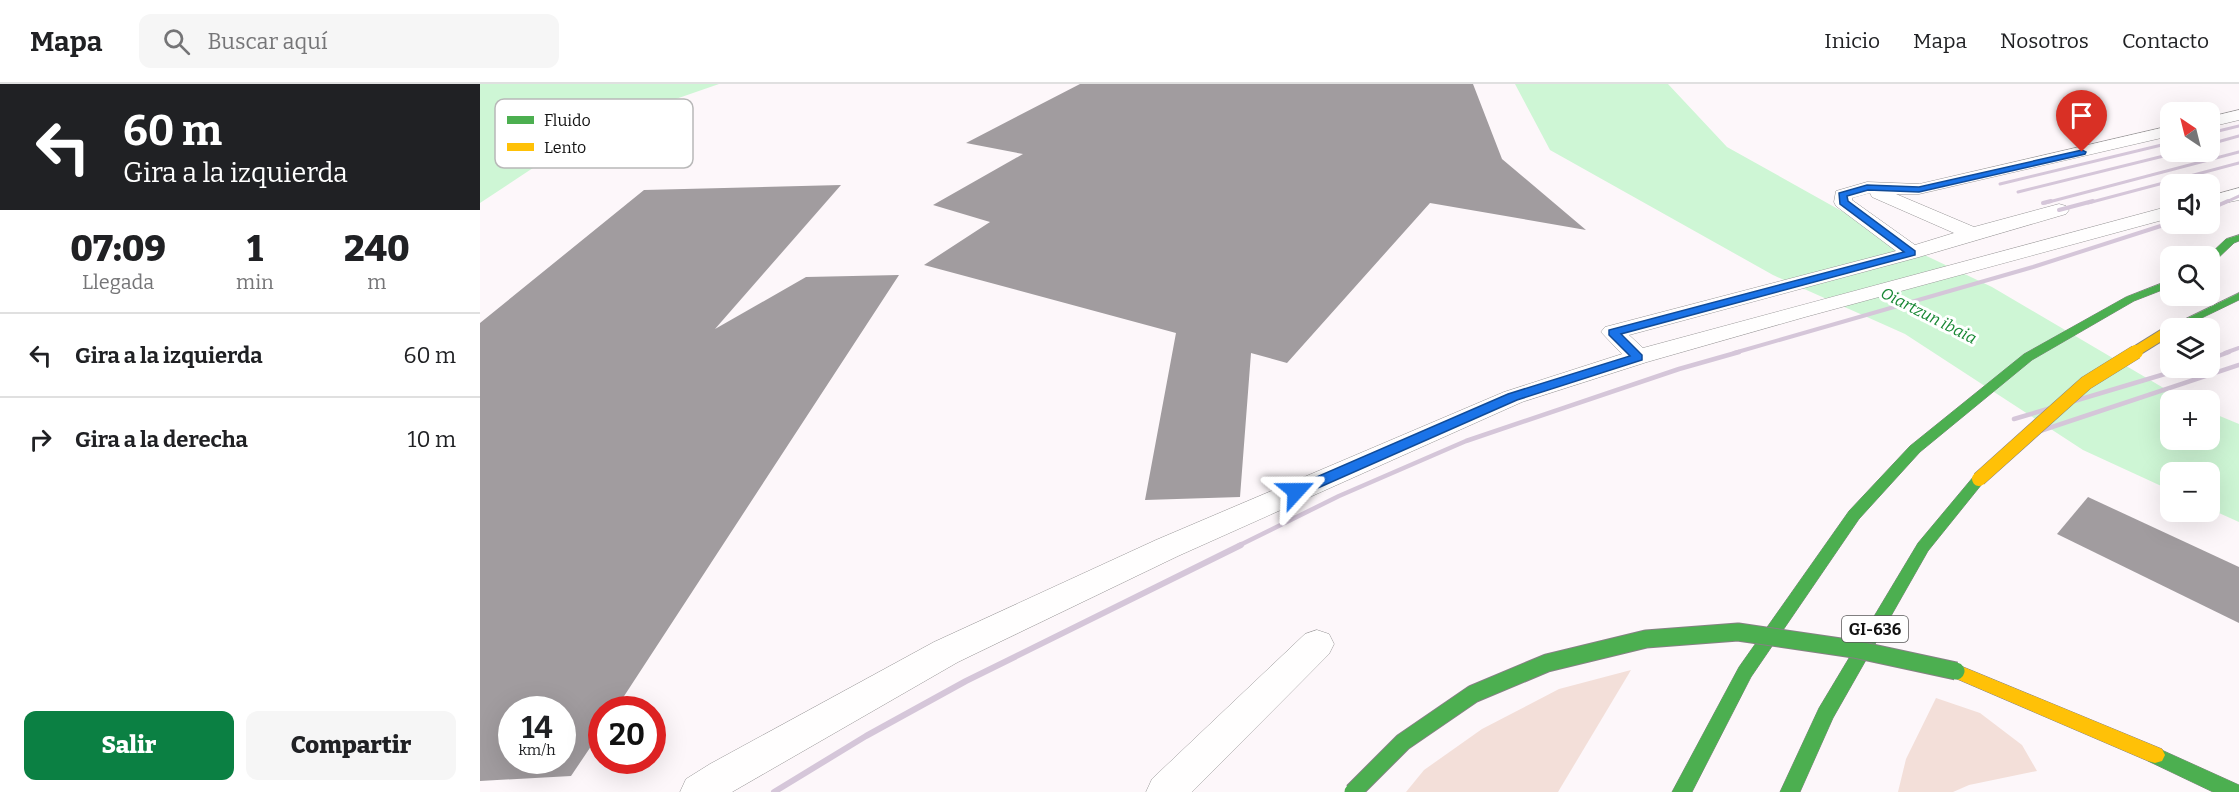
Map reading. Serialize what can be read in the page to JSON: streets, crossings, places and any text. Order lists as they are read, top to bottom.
{
  "streets": {
    "main road": ["GI-636"]
  },
  "water": ["Oiartzun ibaia"],
  "legend": ["Fluido", "Lento"],
  "north": "top left",
  "page": {
    "header": "Mapa",
    "search": "Buscar aquí",
    "nav": [
      "Inicio",
      "Mapa",
      "Nosotros",
      "Contacto"
    ],
    "turn": ["60 m", "Gira a la izquierda"],
    "map_buttons": ["+", "−"],
    "eta": [
      "07:09",
      "Llegada",
      "1",
      "min",
      "240",
      "m"
    ],
    "list": [
      {
        "name": "Gira a la izquierda",
        "value": "60 m"
      },
      {
        "name": "Gira a la derecha",
        "value": "10 m"
      }
    ],
    "speed": "14 km/h",
    "limit": "20",
    "buttons": ["Salir", "Compartir"]
  }
}
